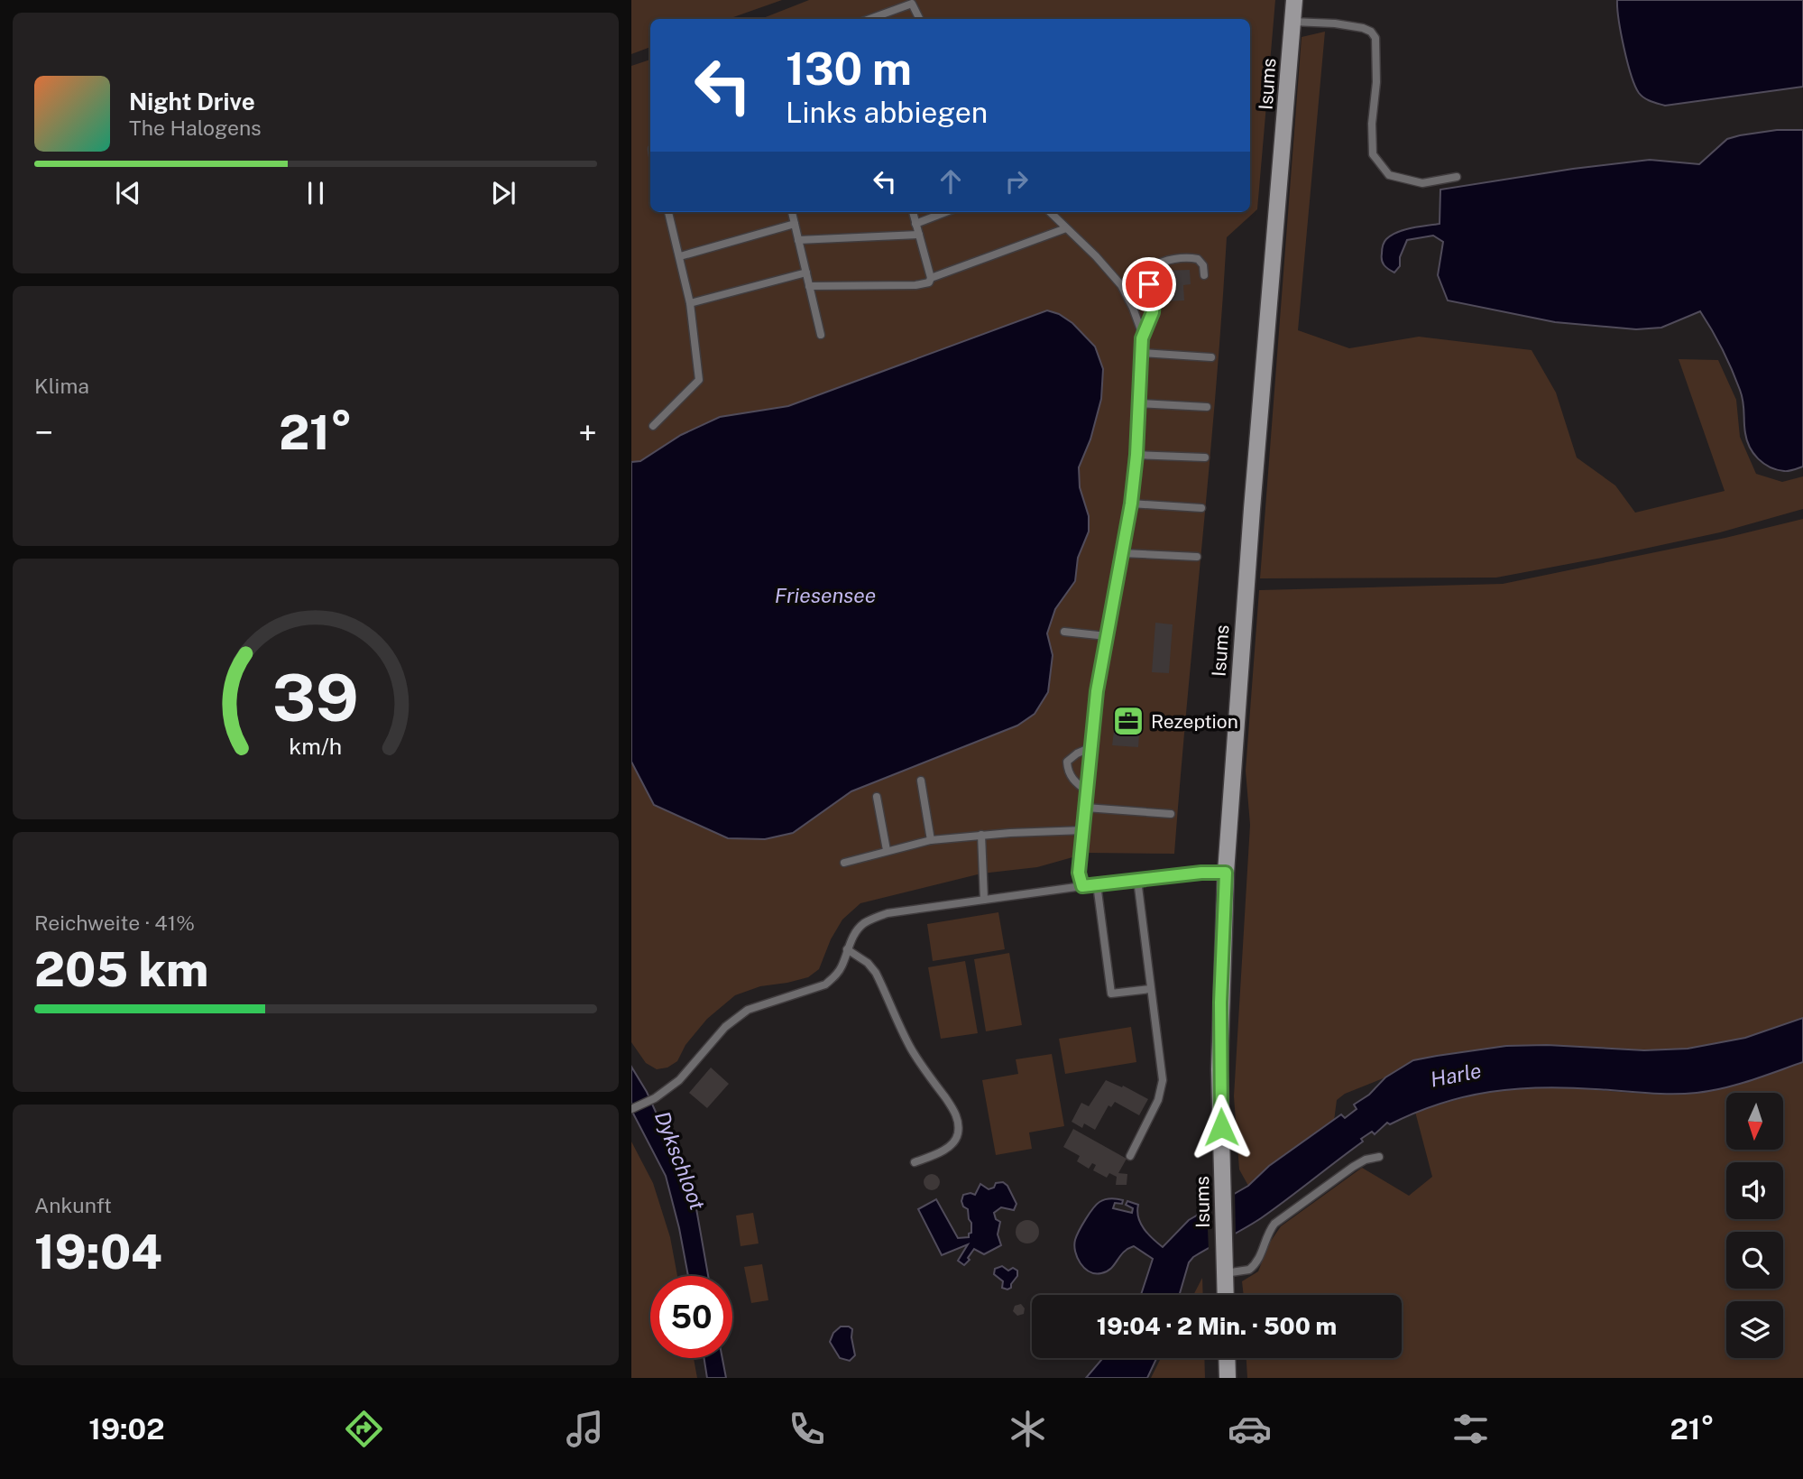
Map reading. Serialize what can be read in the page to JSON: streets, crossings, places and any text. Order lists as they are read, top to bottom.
{
  "streets": {
    "main road": ["Isums"]
  },
  "water": ["Friesensee", "Harle", "Dykschloot"],
  "places": {
    "office": ["Rezeption"]
  },
  "north": "bottom",
  "page": {
    "turn": ["130 m", "Links abbiegen"],
    "song": ["Night Drive", "The Halogens"],
    "tile": [
      "Klima",
      ["Reichweite · 41%", "205 km"],
      ["Ankunft", "19:04"]
    ],
    "heat": ["−", "21°", "+"],
    "limit": "50",
    "trip": "19:04 · 2 Min. · 500 m",
    "tabs": ["19:02", "21°"],
    "gauge": ["39", "km/h"]
  }
}
